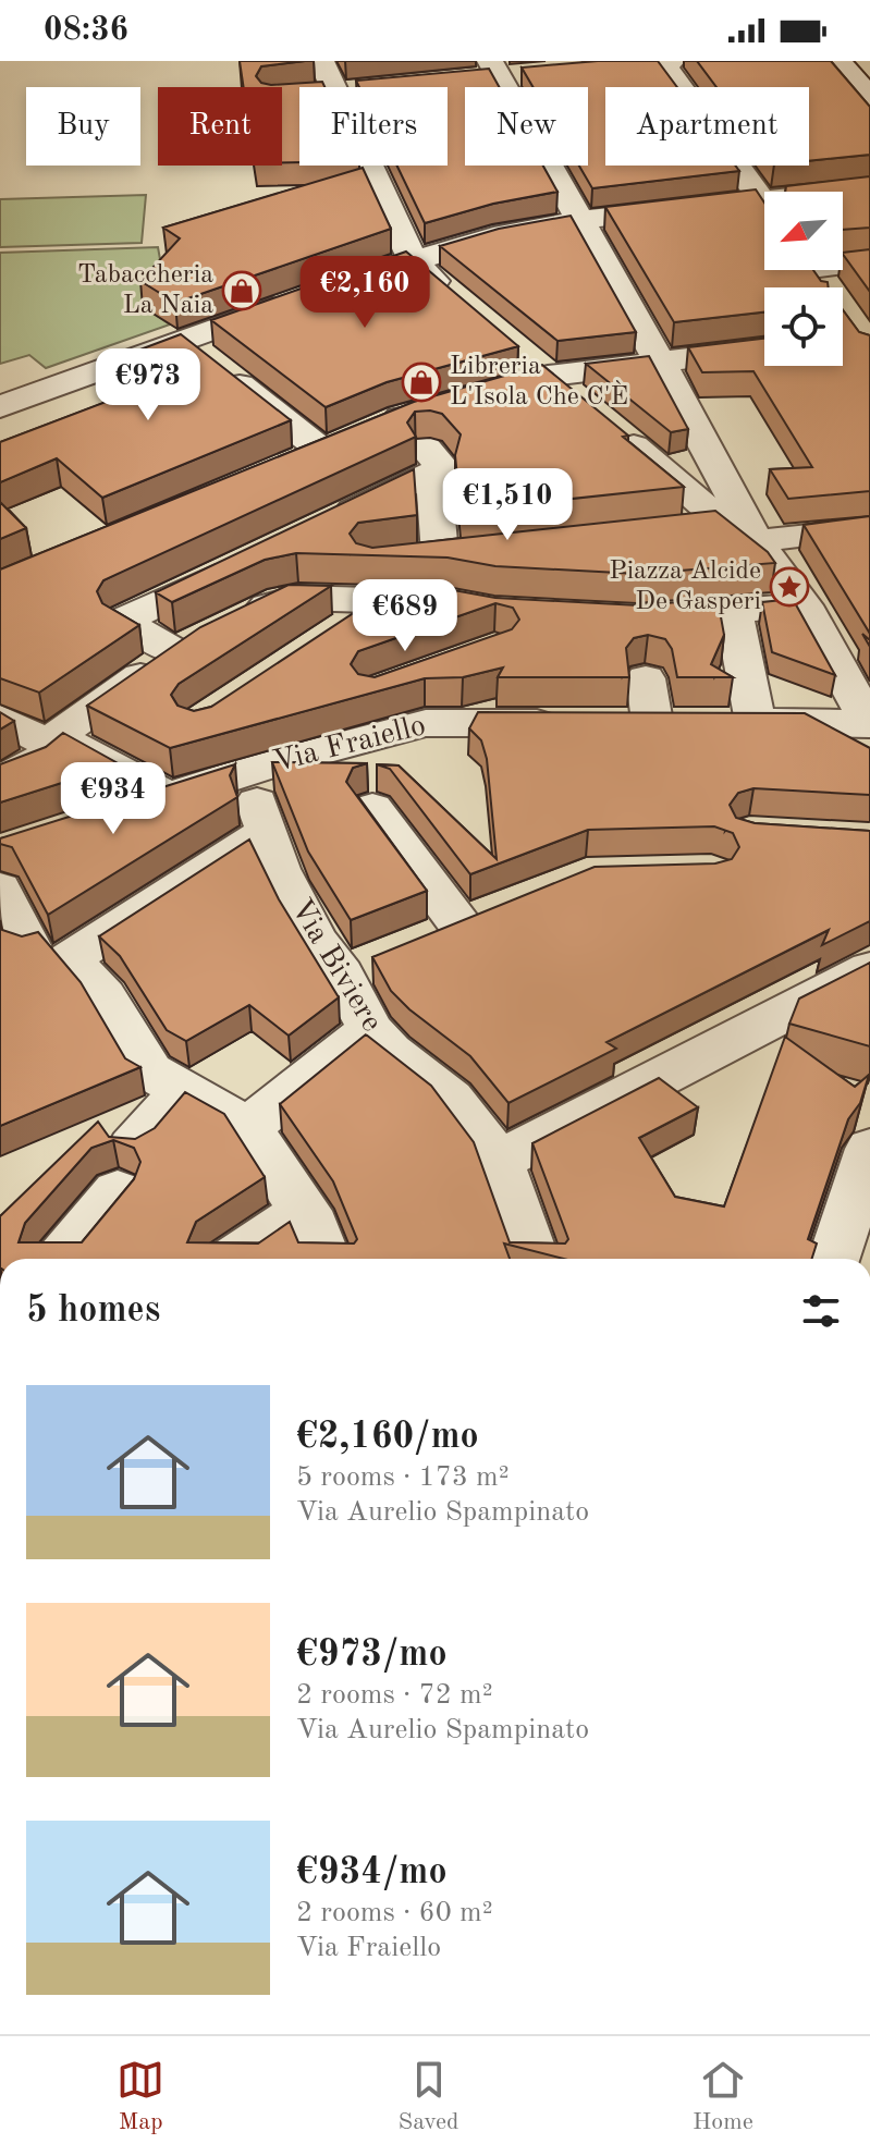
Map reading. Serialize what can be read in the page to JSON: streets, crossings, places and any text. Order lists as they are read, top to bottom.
{
  "streets": {
    "street": ["Via Fraiello", "Via Biviere"]
  },
  "crossings": [
    ["Via Fraiello", "Via Biviere"]
  ],
  "places": {
    "shop": ["Tabaccheria La Naia", "Libreria L'Isola Che C'È"],
    "place": ["Piazza Alcide De Gasperi"]
  },
  "north": "bottom left",
  "page": {
    "status": "08:36",
    "chip": [
      "Buy",
      "Rent",
      "Filters",
      "New",
      "Apartment"
    ],
    "price": [
      "€2,160",
      "€973",
      "€1,510",
      "€689",
      "€934"
    ],
    "heading": "5 homes",
    "list": [
      {
        "name": "€2,160/mo",
        "note": "5 rooms · 173 m² · Via Aurelio Spampinato"
      },
      {
        "name": "€973/mo",
        "note": "2 rooms · 72 m² · Via Aurelio Spampinato"
      },
      {
        "name": "€934/mo",
        "note": "2 rooms · 60 m² · Via Fraiello"
      }
    ],
    "tabs": ["Map", "Saved", "Home"]
  }
}
